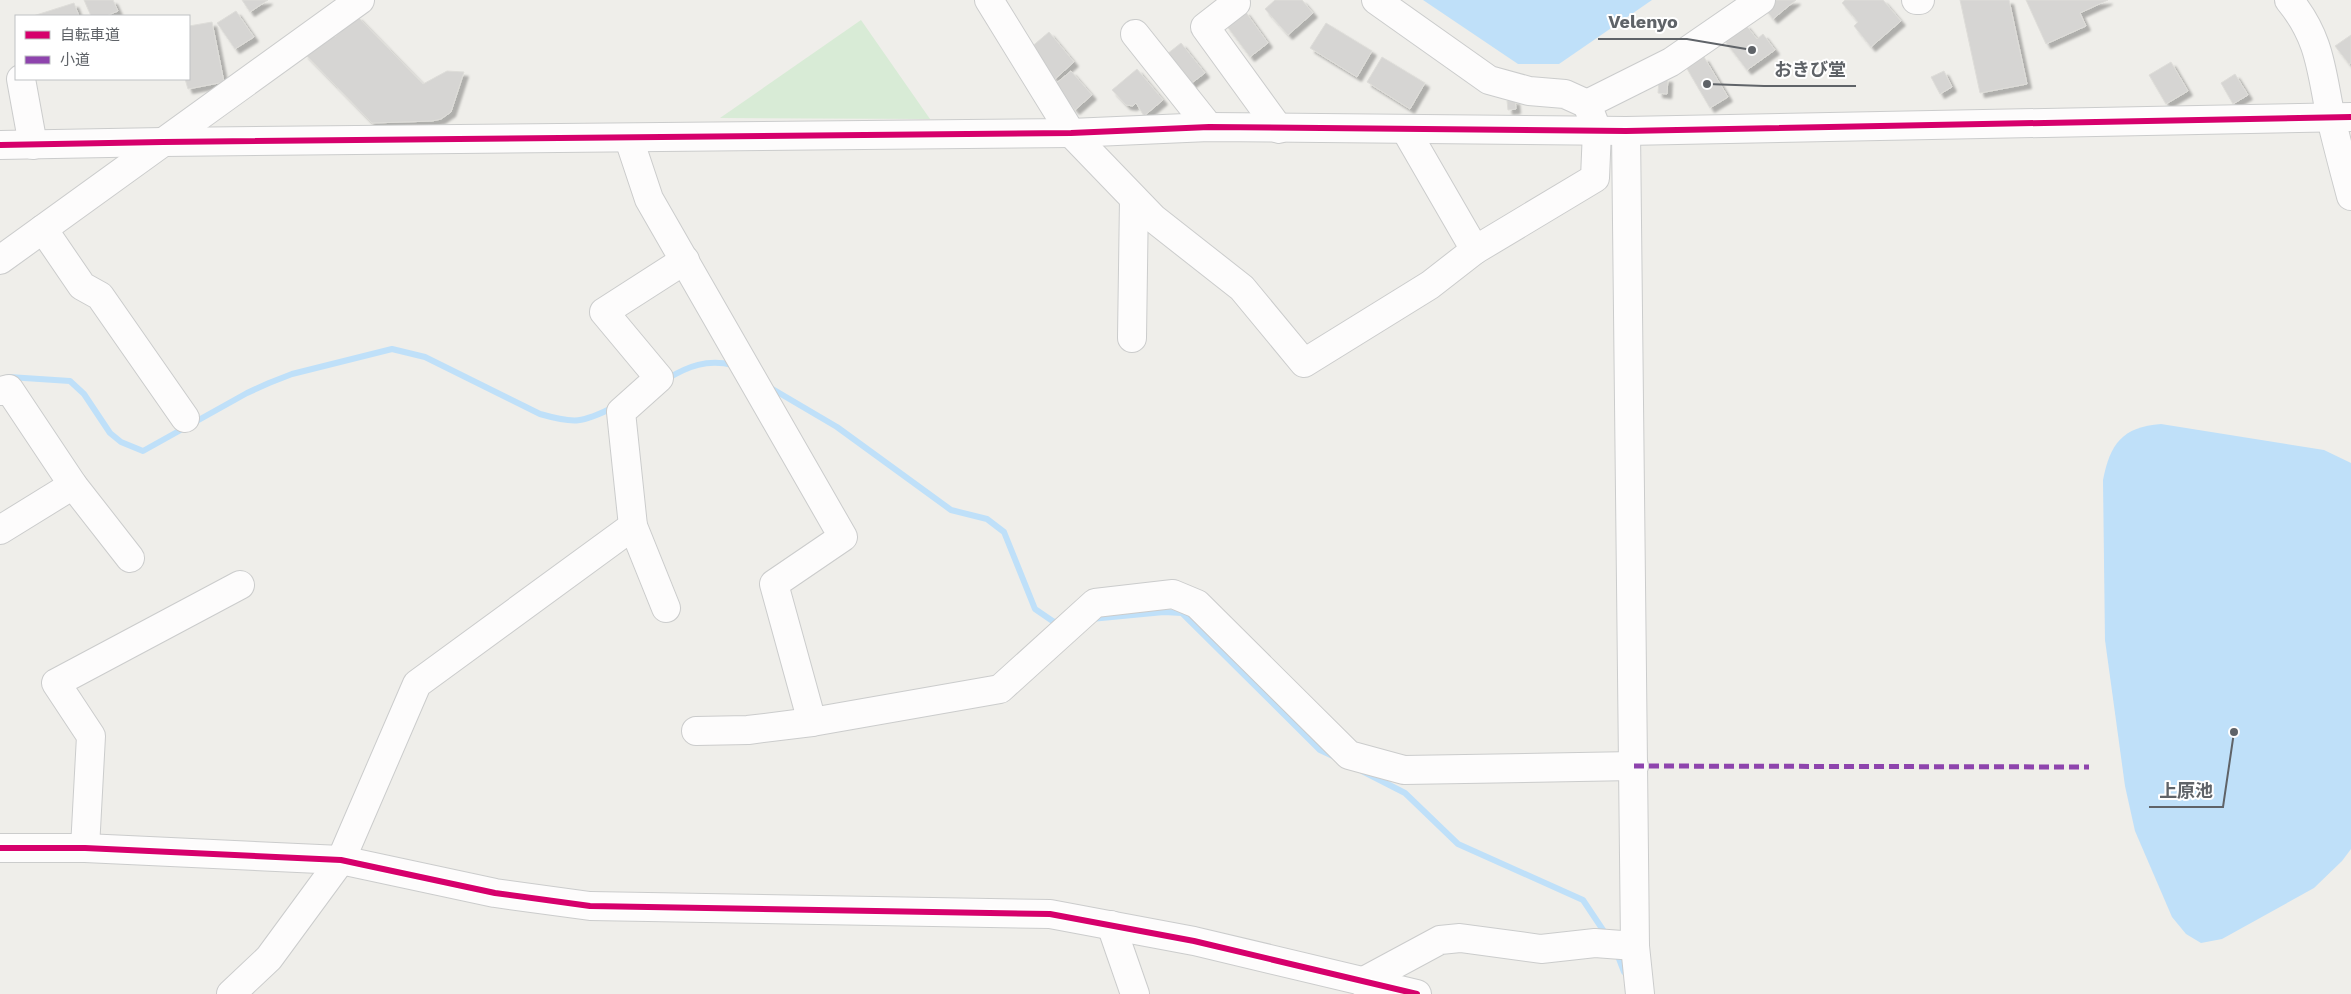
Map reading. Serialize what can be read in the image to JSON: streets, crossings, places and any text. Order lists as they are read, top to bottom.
{
  "places": ["Velenyo", "おきび堂", "上原池"],
  "legend": ["自転車道", "小道"]
}
